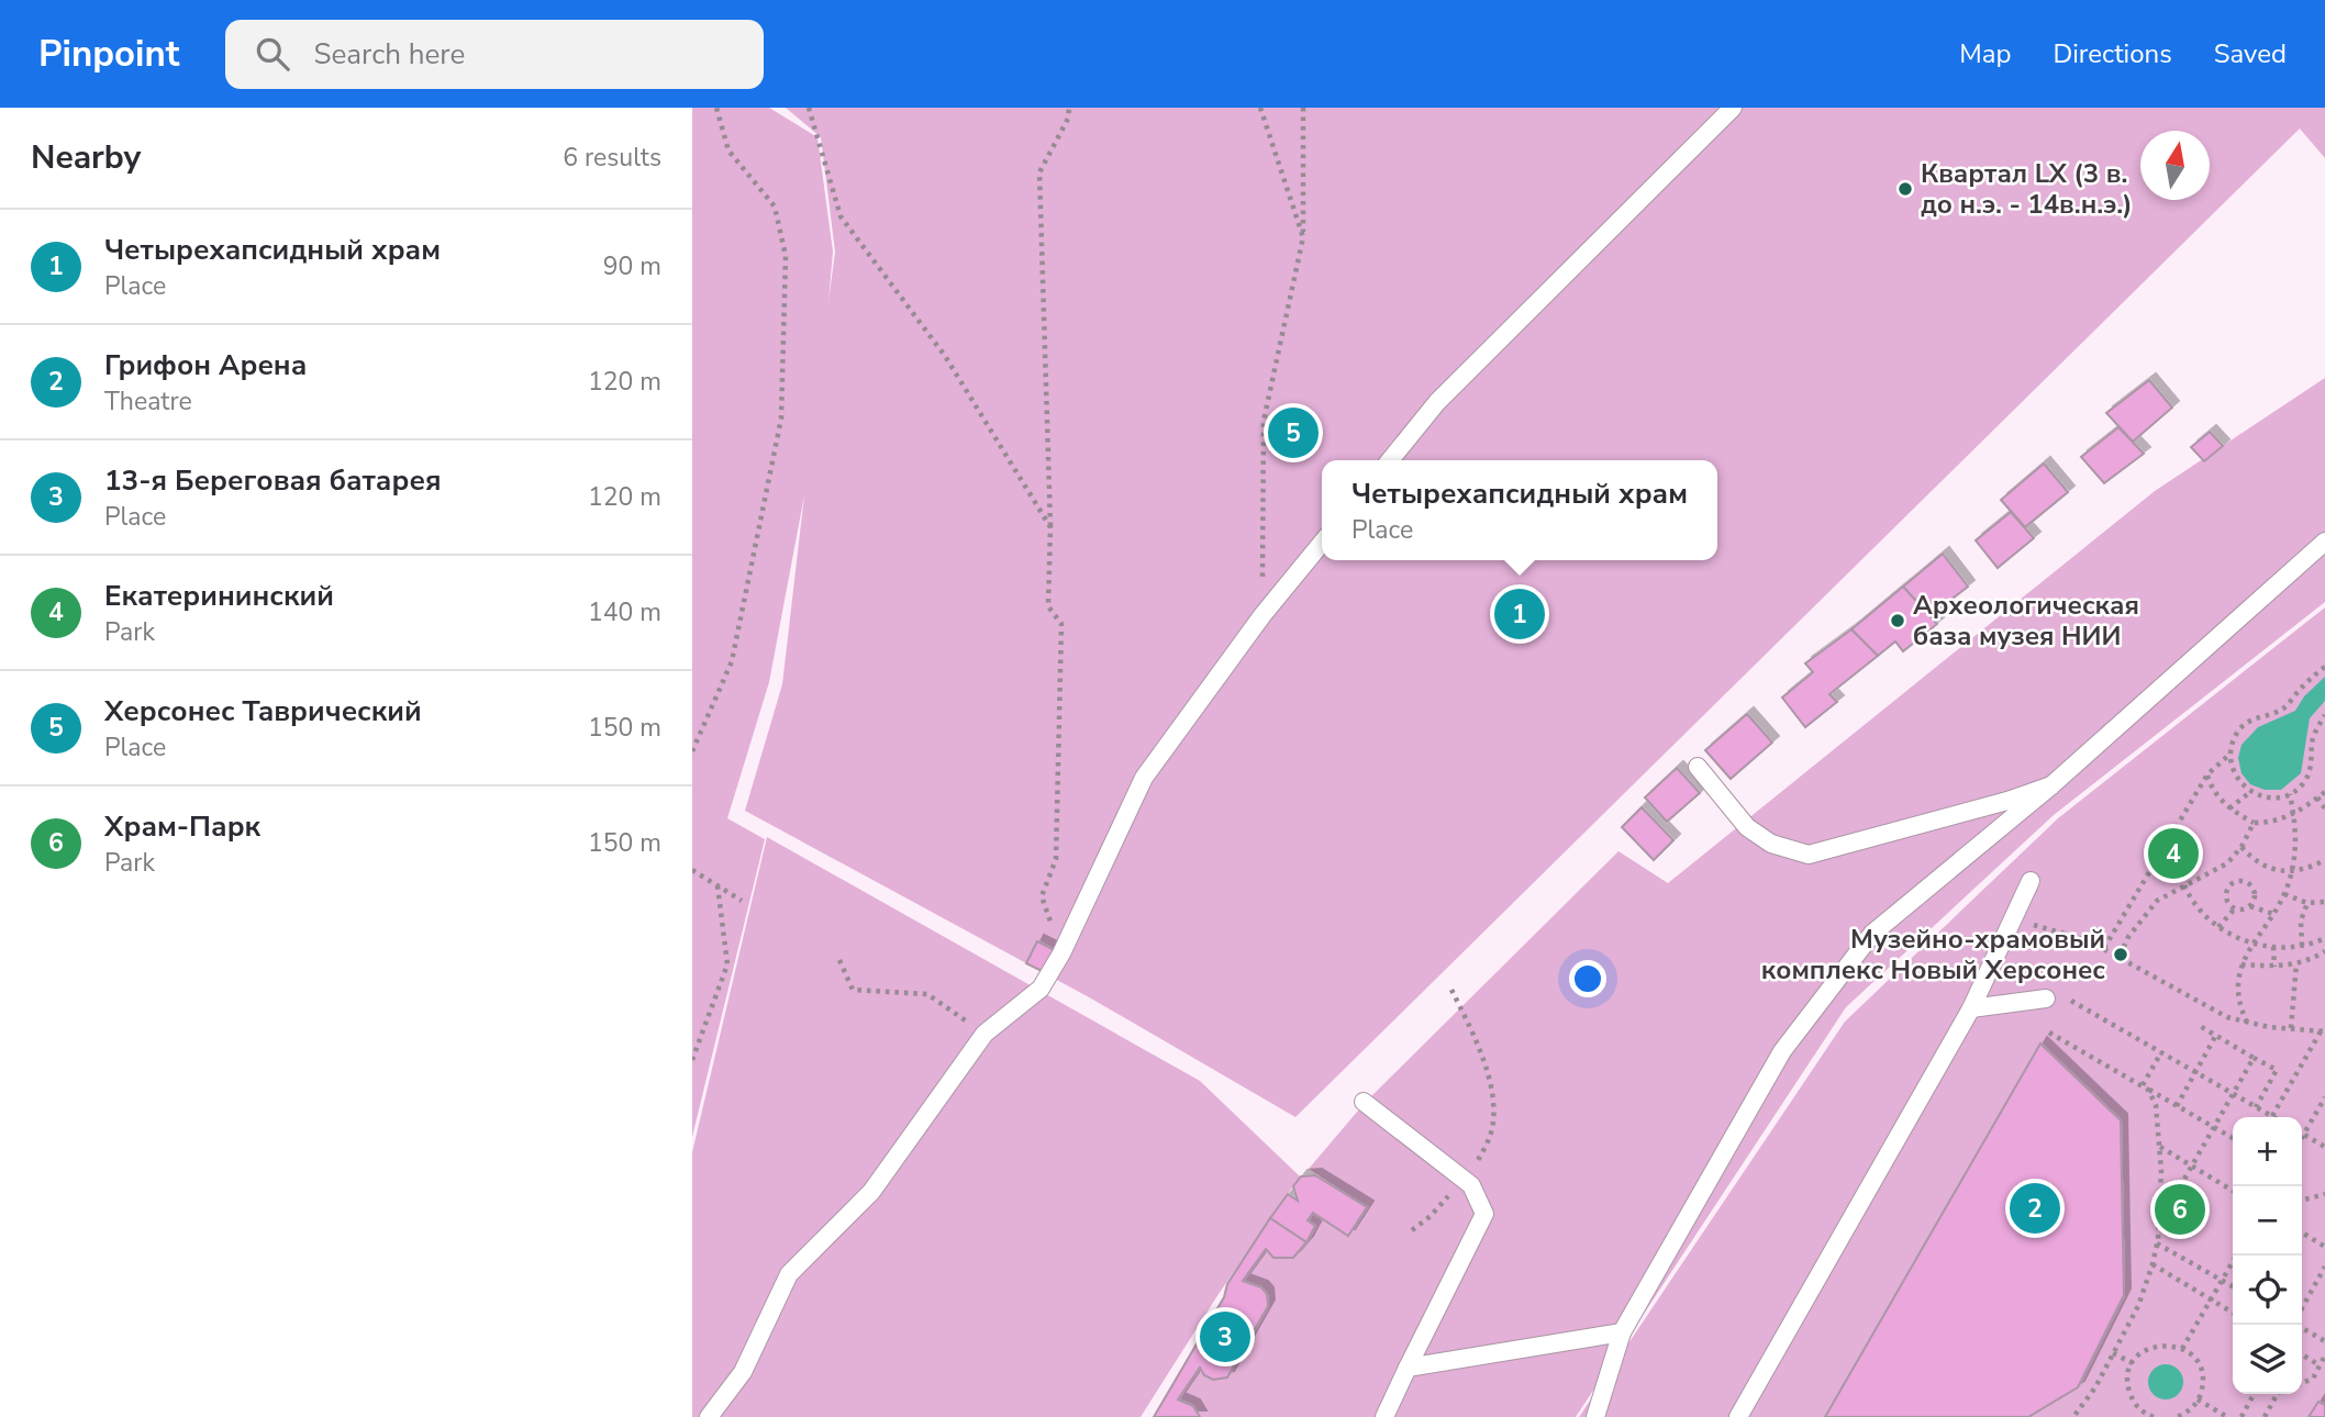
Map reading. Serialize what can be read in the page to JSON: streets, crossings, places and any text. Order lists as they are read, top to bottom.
{
  "places": ["Квартал LX (3 в. до н.э. - 14в.н.э.)", "Археологическая база музея НИИ", "Музейно-храмовый комплекс Новый Херсонес"],
  "north": "top",
  "page": {
    "header": "Pinpoint",
    "search": "Search here",
    "nav": ["Map", "Directions", "Saved"],
    "heading": ["Nearby", "6 results"],
    "list": [
      {
        "mark": "1",
        "name": "Четырехапсидный храм",
        "note": "Place",
        "value": "90 m"
      },
      {
        "mark": "2",
        "name": "Грифон Арена",
        "note": "Theatre",
        "value": "120 m"
      },
      {
        "mark": "3",
        "name": "13-я Береговая батарея",
        "note": "Place",
        "value": "120 m"
      },
      {
        "mark": "4",
        "name": "Екатерининский",
        "note": "Park",
        "value": "140 m"
      },
      {
        "mark": "5",
        "name": "Херсонес Таврический",
        "note": "Place",
        "value": "150 m"
      },
      {
        "mark": "6",
        "name": "Храм-Парк",
        "note": "Park",
        "value": "150 m"
      }
    ],
    "pins": [
      "5",
      "1",
      "4",
      "2",
      "6",
      "3"
    ],
    "popup": ["Четырехапсидный храм", "Place"],
    "map_buttons": ["+", "−"]
  }
}
